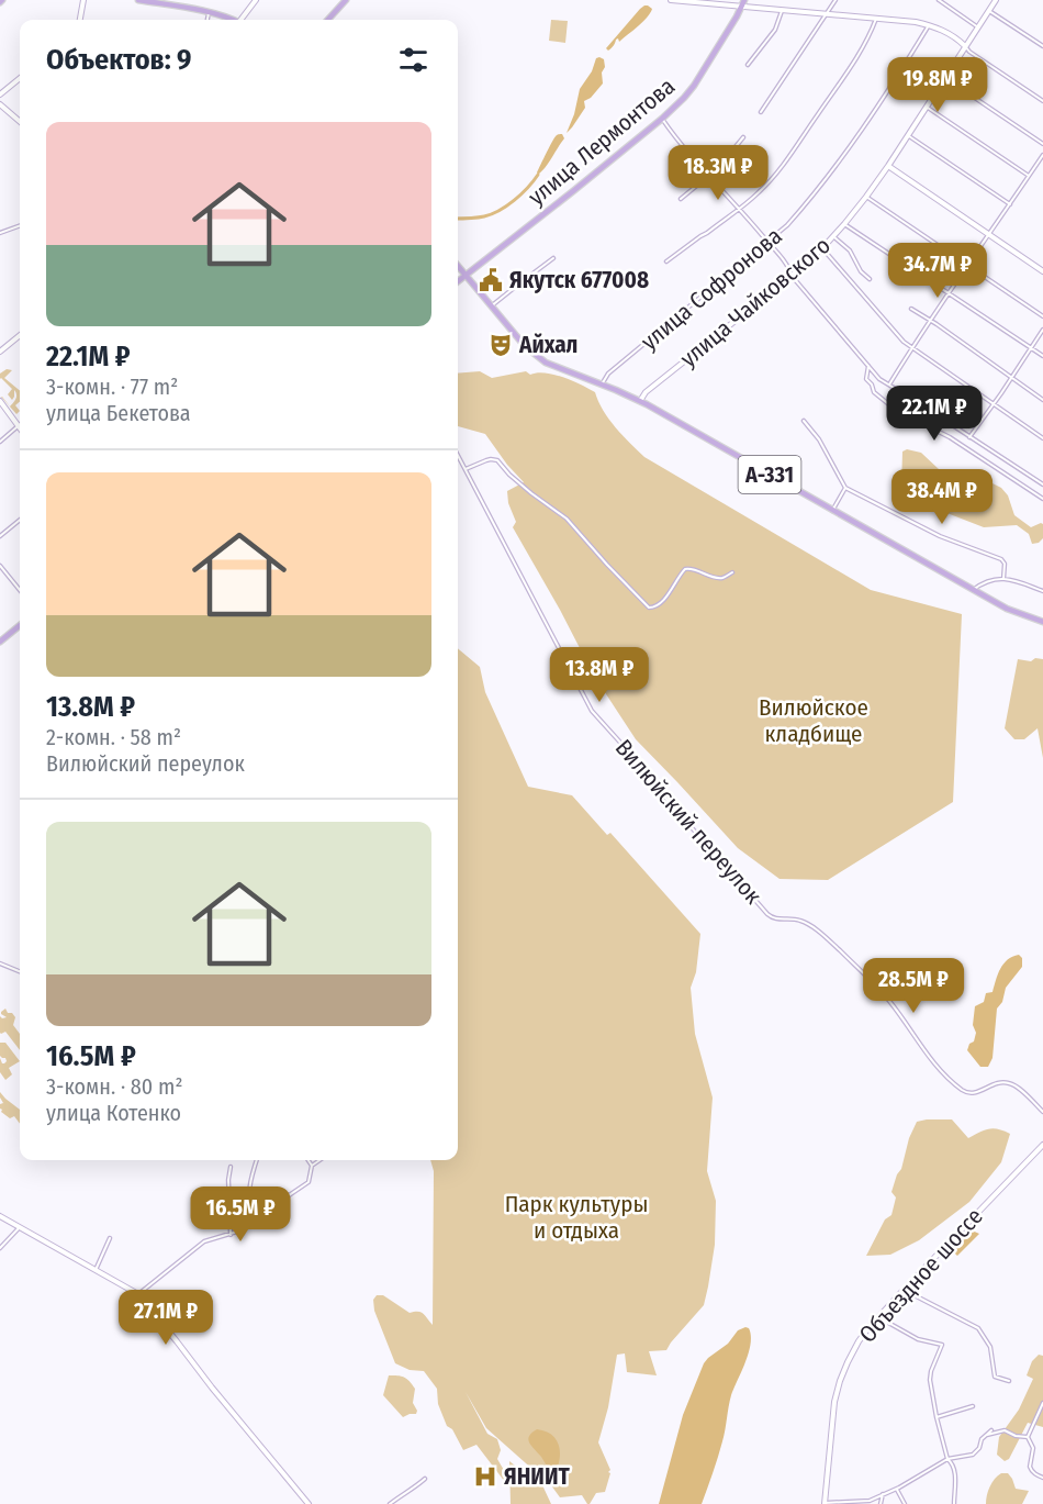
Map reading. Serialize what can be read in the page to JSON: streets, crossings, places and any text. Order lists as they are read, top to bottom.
{
  "streets": {
    "main road": [
      "улица Лермонтова",
      "улица Чайковского",
      "А-331",
      "Объездное шоссе"
    ],
    "street": ["улица Софронова", "Вилюйский переулок"]
  },
  "crossings": [
    ["улица Лермонтова", "А-331"],
    ["улица Софронова", "А-331"],
    ["улица Чайковского", "А-331"]
  ],
  "parks": ["Вилюйское кладбище", "Парк культуры и отдыха"],
  "places": {
    "public building": ["Якутск 677008"],
    "theatre": ["Айхал"],
    "hospital": ["ЯНИИТ"]
  },
  "page": {
    "heading": "Объектов: 9",
    "price": [
      "19.8M ₽",
      "18.3M ₽",
      "34.7M ₽",
      "22.1M ₽",
      "38.4M ₽",
      "13.8M ₽",
      "28.5M ₽",
      "16.5M ₽",
      "27.1M ₽"
    ],
    "list": [
      {
        "name": "22.1M ₽",
        "note": "3-комн. · 77 m² · улица Бекетова"
      },
      {
        "name": "13.8M ₽",
        "note": "2-комн. · 58 m² · Вилюйский переулок"
      },
      {
        "name": "16.5M ₽",
        "note": "3-комн. · 80 m² · улица Котенко"
      }
    ]
  }
}
